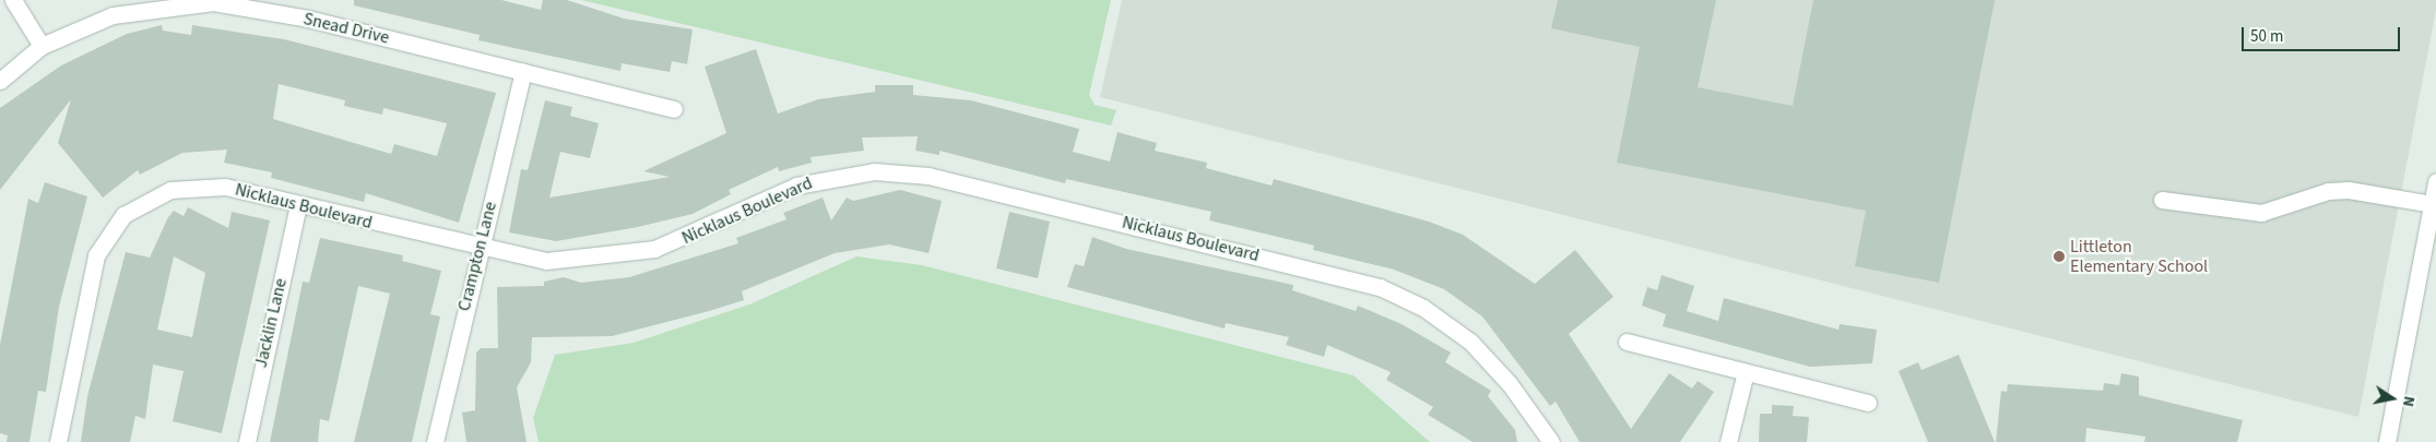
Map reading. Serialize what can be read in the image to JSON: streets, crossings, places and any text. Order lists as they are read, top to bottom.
{
  "streets": {
    "street": [
      "Snead Drive",
      "Nicklaus Boulevard",
      "Crampton Lane",
      "Jacklin Lane"
    ]
  },
  "crossings": [
    ["Snead Drive", "Crampton Lane"],
    ["Nicklaus Boulevard", "Crampton Lane"],
    ["Nicklaus Boulevard", "Jacklin Lane"]
  ],
  "places": ["Littleton Elementary School"],
  "scale_bar": "50 m",
  "north": "right"
}
